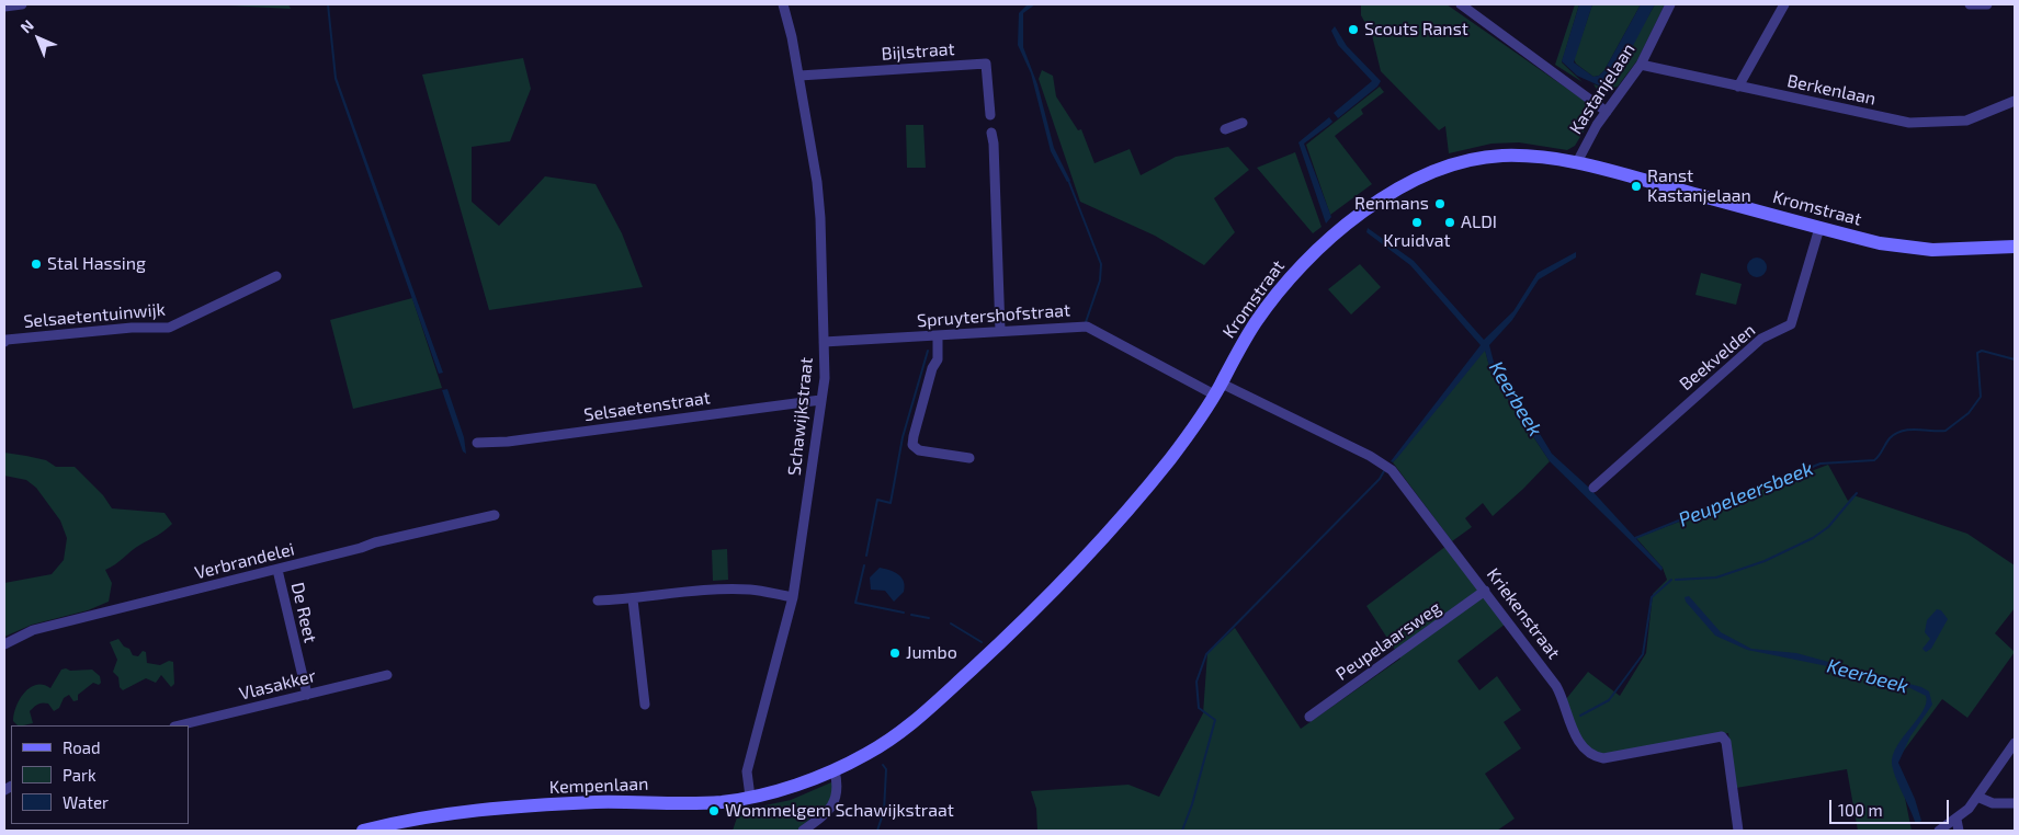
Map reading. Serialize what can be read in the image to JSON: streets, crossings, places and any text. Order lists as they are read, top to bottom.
{
  "streets": {
    "main road": ["Kromstraat", "Kempenlaan"],
    "street": [
      "Bijlstraat",
      "Kastanjelaan",
      "Berkenlaan",
      "Selsaetentuinwijk",
      "Spruytershofstraat",
      "Beekvelden",
      "Selsaetenstraat",
      "Schawijkstraat",
      "Verbrandelei",
      "De Reet",
      "Kriekenstraat",
      "Peupelaarsweg",
      "Vlasakker"
    ]
  },
  "crossings": [
    ["Bijlstraat", "Schawijkstraat"],
    ["Kastanjelaan", "Berkenlaan"],
    ["Kastanjelaan", "Kromstraat"],
    ["Kromstraat", "Spruytershofstraat"],
    ["Kromstraat", "Beekvelden"],
    ["Kromstraat", "Kriekenstraat"],
    ["Kromstraat", "Kempenlaan"],
    ["Spruytershofstraat", "Schawijkstraat"],
    ["Spruytershofstraat", "Kriekenstraat"],
    ["Selsaetenstraat", "Schawijkstraat"],
    ["Schawijkstraat", "Kempenlaan"],
    ["Verbrandelei", "De Reet"],
    ["De Reet", "Vlasakker"],
    ["Kriekenstraat", "Peupelaarsweg"]
  ],
  "water": ["Keerbeek", "Peupeleersbeek"],
  "places": [
    "Scouts Ranst",
    "Ranst Kastanjelaan",
    "Renmans",
    "Kruidvat",
    "ALDI",
    "Stal Hassing",
    "Jumbo",
    "Wommelgem Schawijkstraat"
  ],
  "legend": ["Road", "Park", "Water"],
  "scale_bar": "100 m",
  "north": "top left"
}
